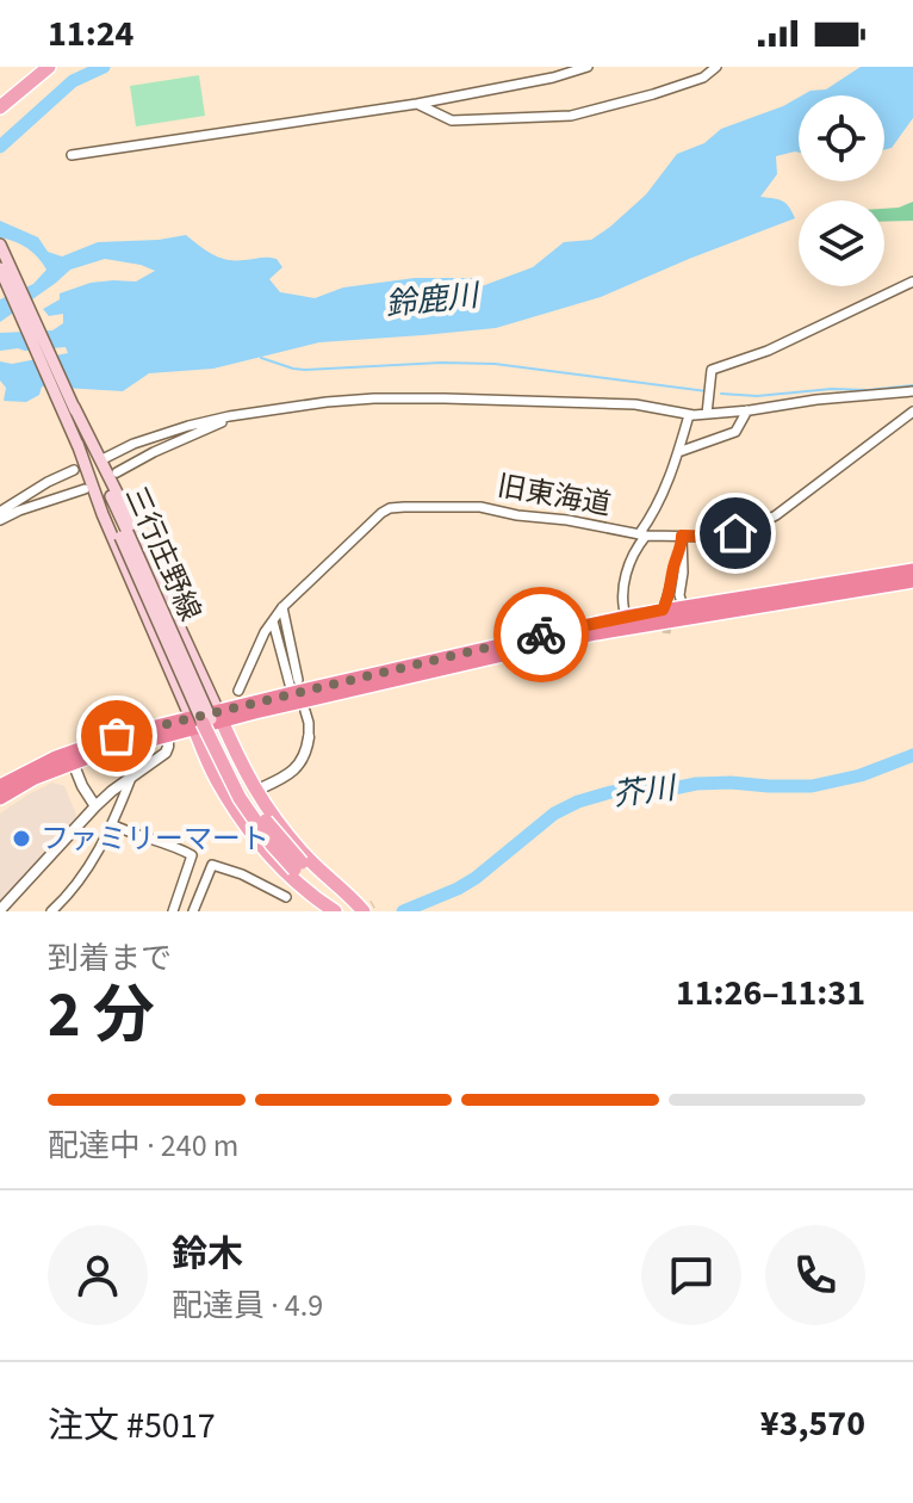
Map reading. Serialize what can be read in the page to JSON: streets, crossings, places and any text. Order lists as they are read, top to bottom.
{
  "streets": {
    "main road": ["三行庄野線"],
    "street": ["旧東海道"]
  },
  "water": ["鈴鹿川", "芥川"],
  "places": ["ファミリーマート"],
  "page": {
    "status": "11:24",
    "heading": ["2 分", "到着まで", "11:26–11:31"],
    "panel": [
      "鈴木",
      "配達員 · 4.9",
      "注文 #5017",
      "¥3,570"
    ],
    "bar": "配達中 · 240 m"
  }
}
